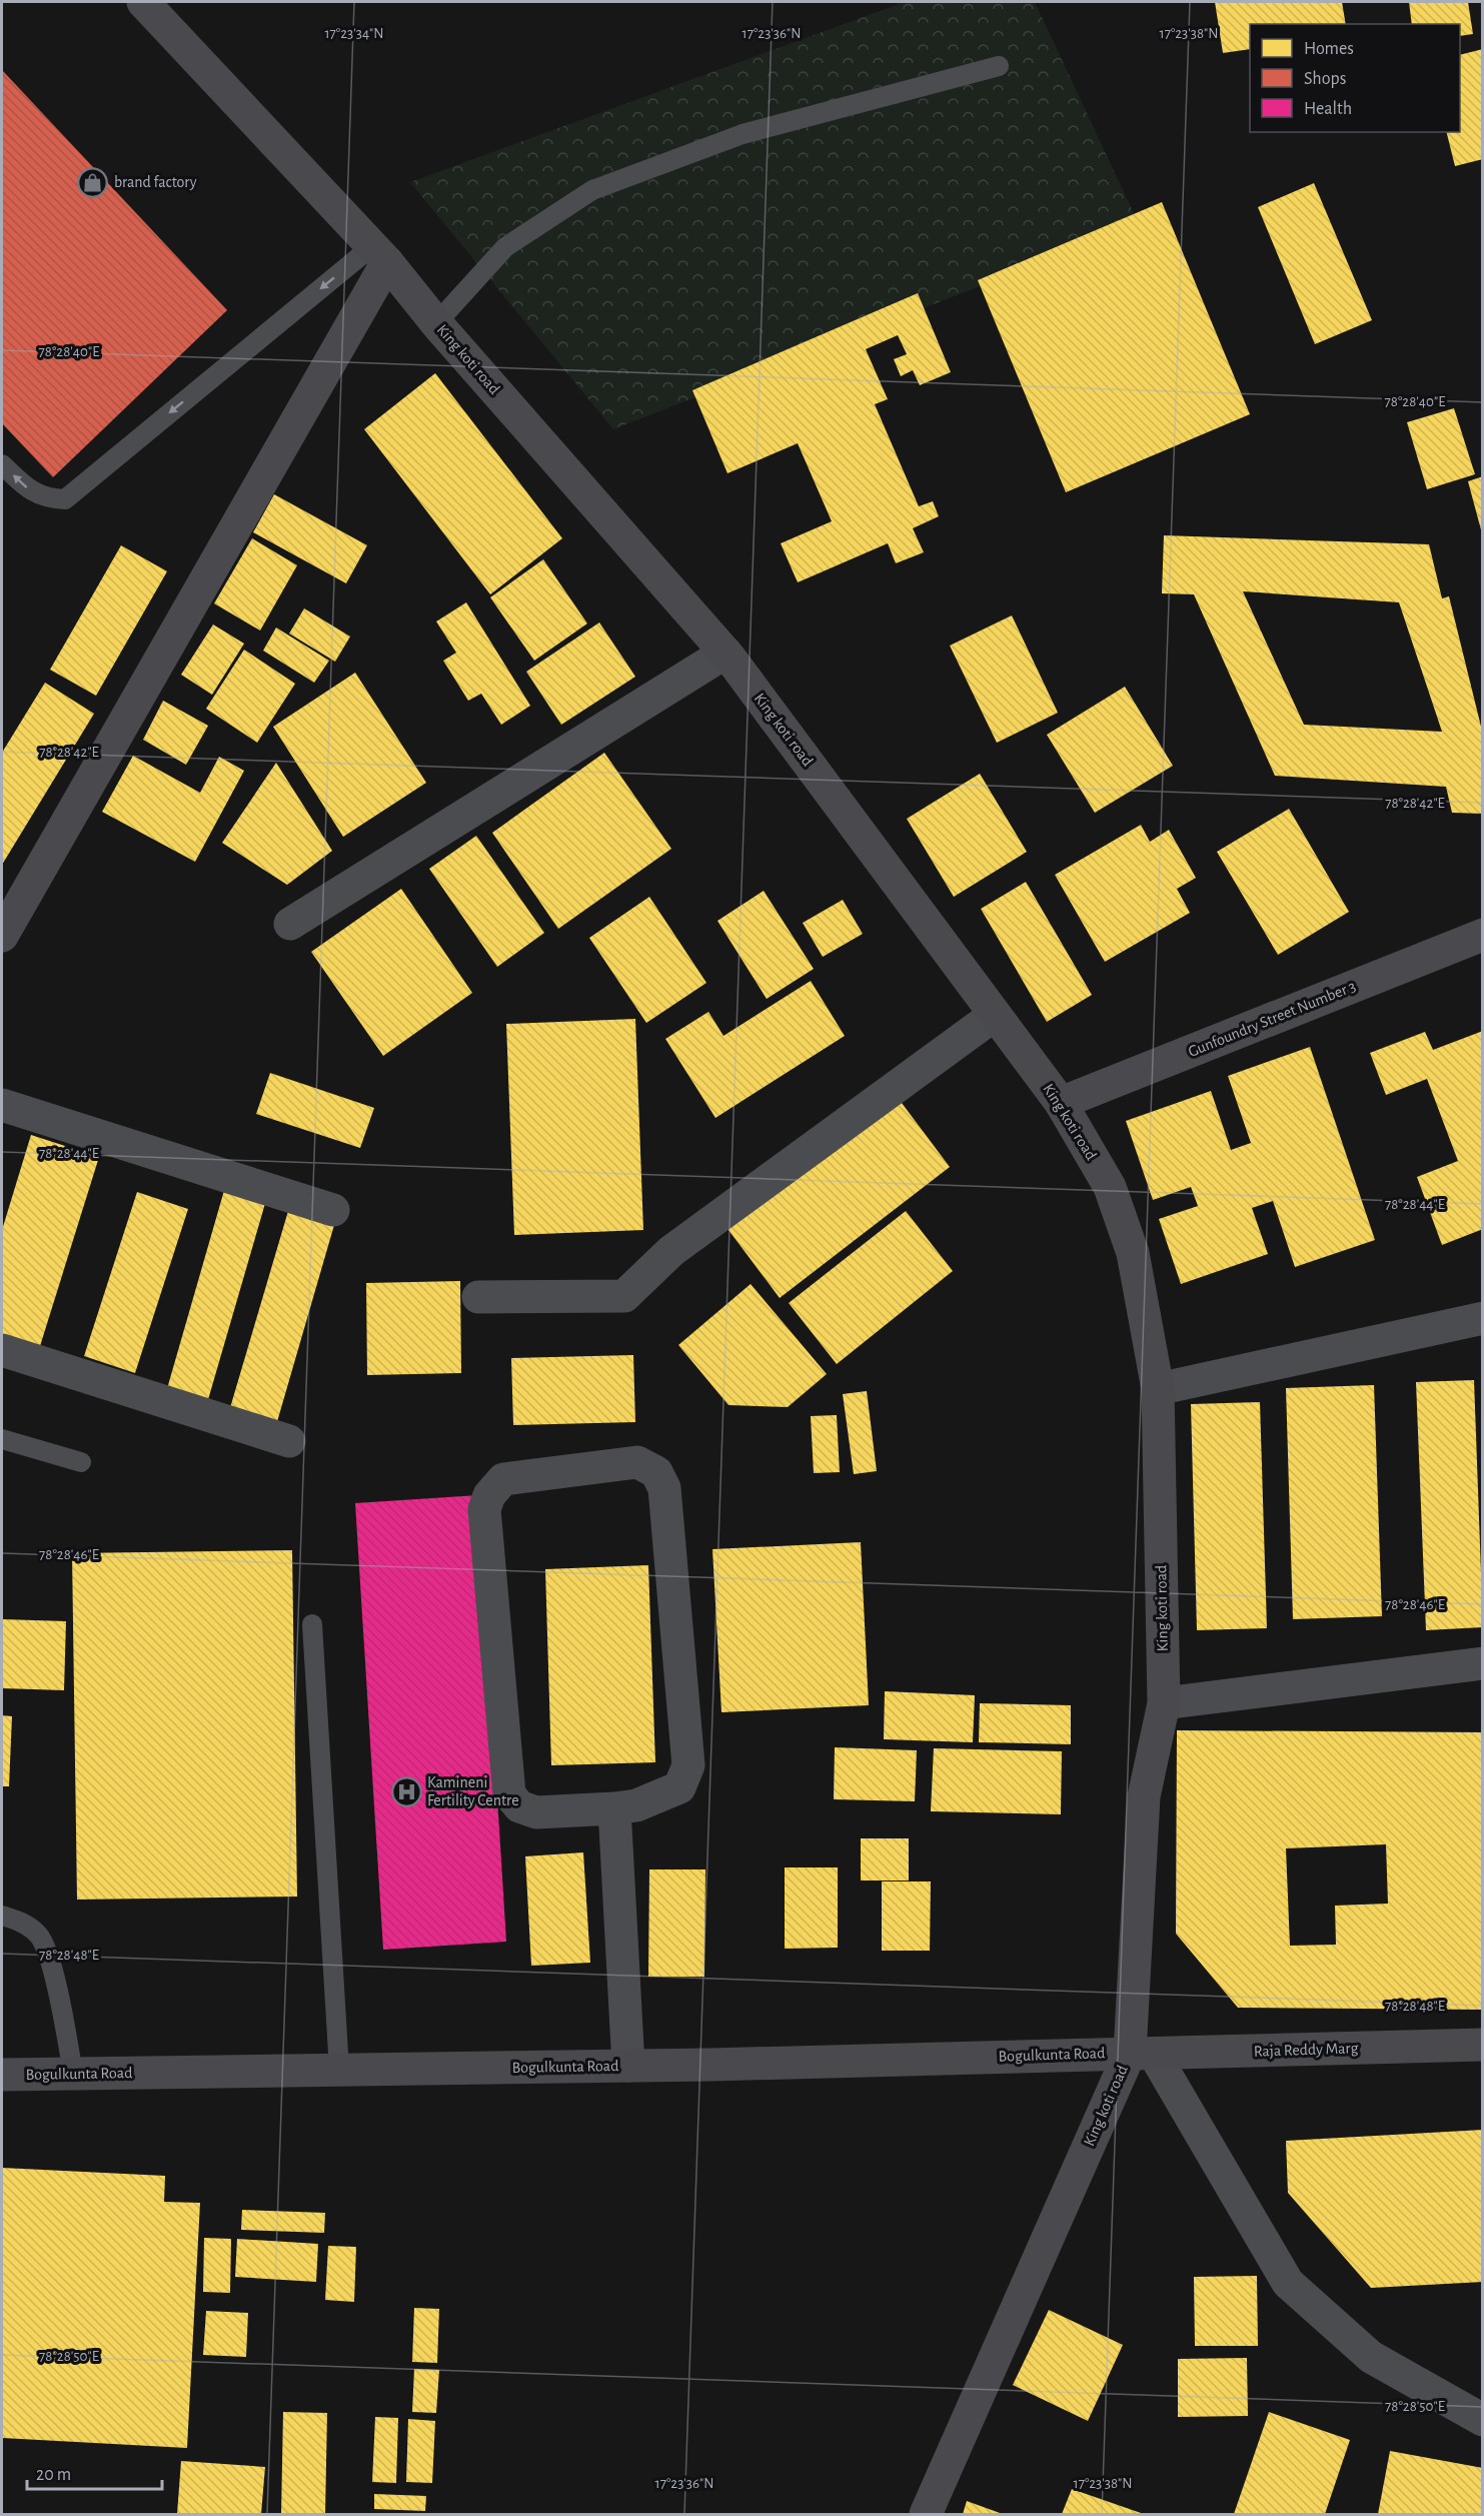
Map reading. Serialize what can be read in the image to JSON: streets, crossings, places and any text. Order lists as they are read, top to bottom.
{
  "streets": {
    "street": [
      "King koti road",
      "Gunfoundry Street Number 3",
      "Raja Reddy Marg",
      "Bogulkunta Road"
    ]
  },
  "crossings": [
    ["King koti road", "Gunfoundry Street Number 3"],
    ["King koti road", "Raja Reddy Marg"],
    ["King koti road", "Bogulkunta Road"],
    ["Raja Reddy Marg", "Bogulkunta Road"]
  ],
  "places": {
    "shop": ["brand factory"],
    "hospital": ["Kamineni Fertility Centre"]
  },
  "legend": ["Homes", "Shops", "Health"],
  "scale_bar": "20 m",
  "coordinates": [
    "17°23'34\"N",
    "17°23'36\"N",
    "17°23'38\"N",
    "78°28'40\"E",
    "78°28'42\"E",
    "78°28'44\"E",
    "78°28'46\"E",
    "78°28'48\"E",
    "78°28'50\"E"
  ]
}
